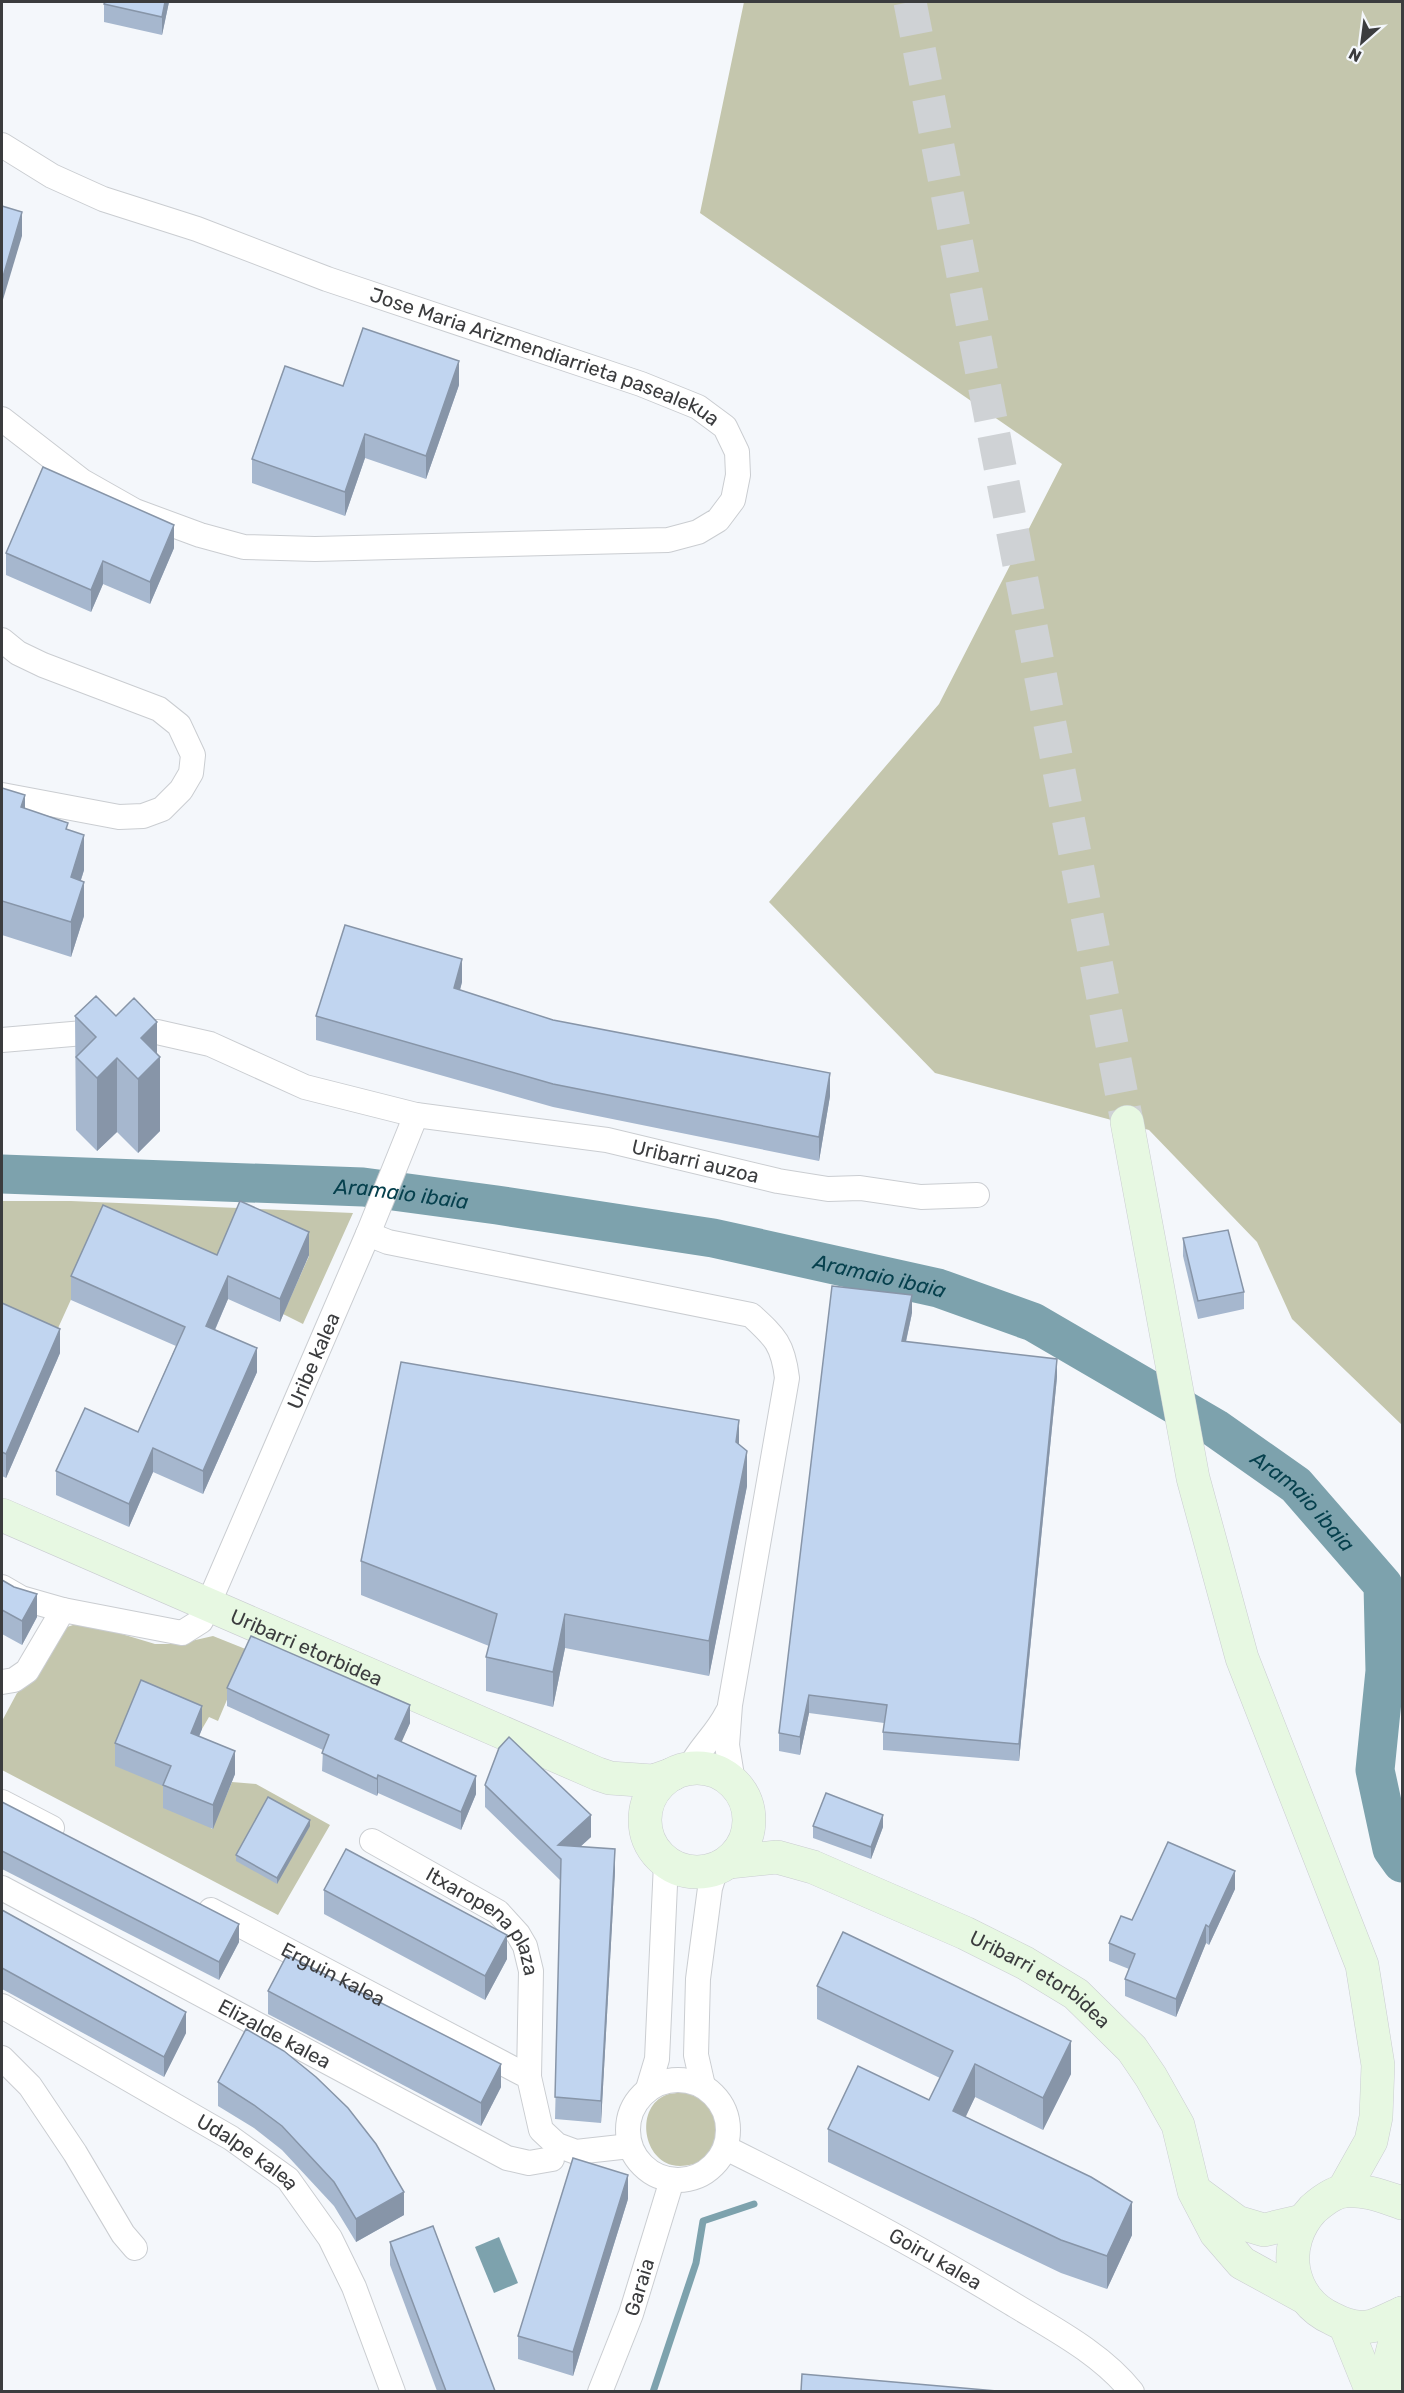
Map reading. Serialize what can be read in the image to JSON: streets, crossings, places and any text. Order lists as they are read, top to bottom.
{
  "streets": {
    "street": [
      "Jose Maria Arizmendiarrieta pasealekua",
      "Uribarri auzoa",
      "Uribe kalea",
      "Uribarri etorbidea",
      "Itxaropena plaza",
      "Erguin kalea",
      "Elizalde kalea",
      "Udalpe kalea",
      "Goiru kalea",
      "Garaia"
    ]
  },
  "crossings": [
    ["Uribarri auzoa", "Uribe kalea"],
    ["Uribe kalea", "Uribarri etorbidea"],
    ["Itxaropena plaza", "Erguin kalea"],
    ["Goiru kalea", "Garaia"]
  ],
  "water": ["Aramaio ibaia"],
  "north": "bottom left"
}
